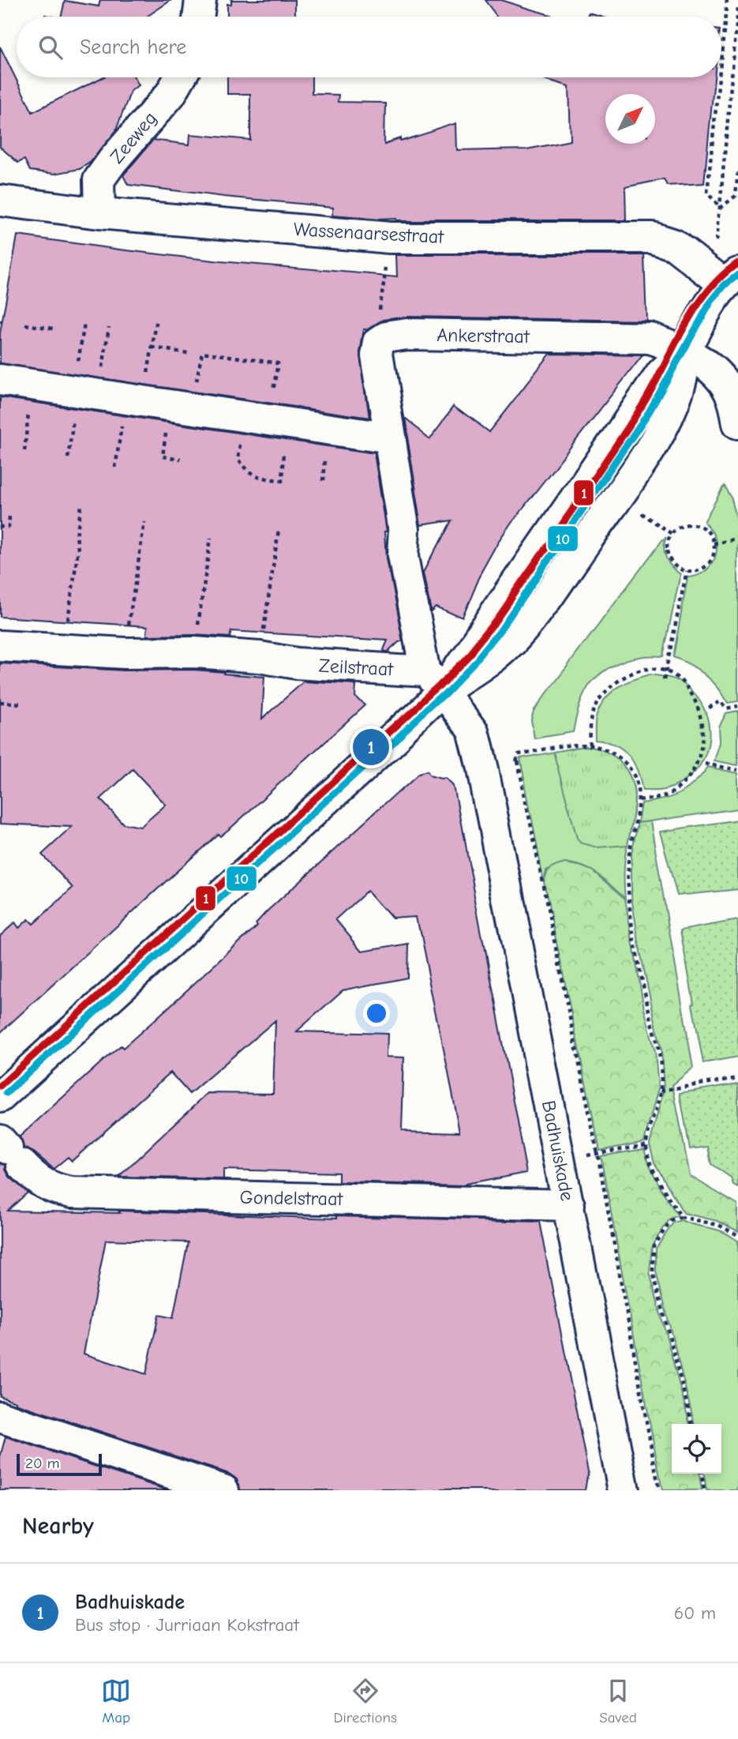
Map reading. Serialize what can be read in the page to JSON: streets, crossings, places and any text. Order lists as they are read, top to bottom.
{
  "streets": {
    "street": [
      "Zeeweg",
      "Wassenaarsestraat",
      "Ankerstraat",
      "Zeilstraat",
      "Badhuiskade",
      "Gondelstraat"
    ]
  },
  "crossings": [
    ["Zeeweg", "Wassenaarsestraat"],
    ["Zeilstraat", "Badhuiskade"],
    ["Badhuiskade", "Gondelstraat"]
  ],
  "lines": ["transit line 1", "transit line 10"],
  "scale_bar": "20 m",
  "north": "top right",
  "page": {
    "search": "Search here",
    "pins": "1",
    "scale": "20 m",
    "heading": "Nearby",
    "list": [
      {
        "mark": "1",
        "name": "Badhuiskade",
        "note": "Bus stop · Jurriaan Kokstraat",
        "value": "60 m"
      }
    ],
    "nav": ["Map", "Directions", "Saved"]
  }
}
